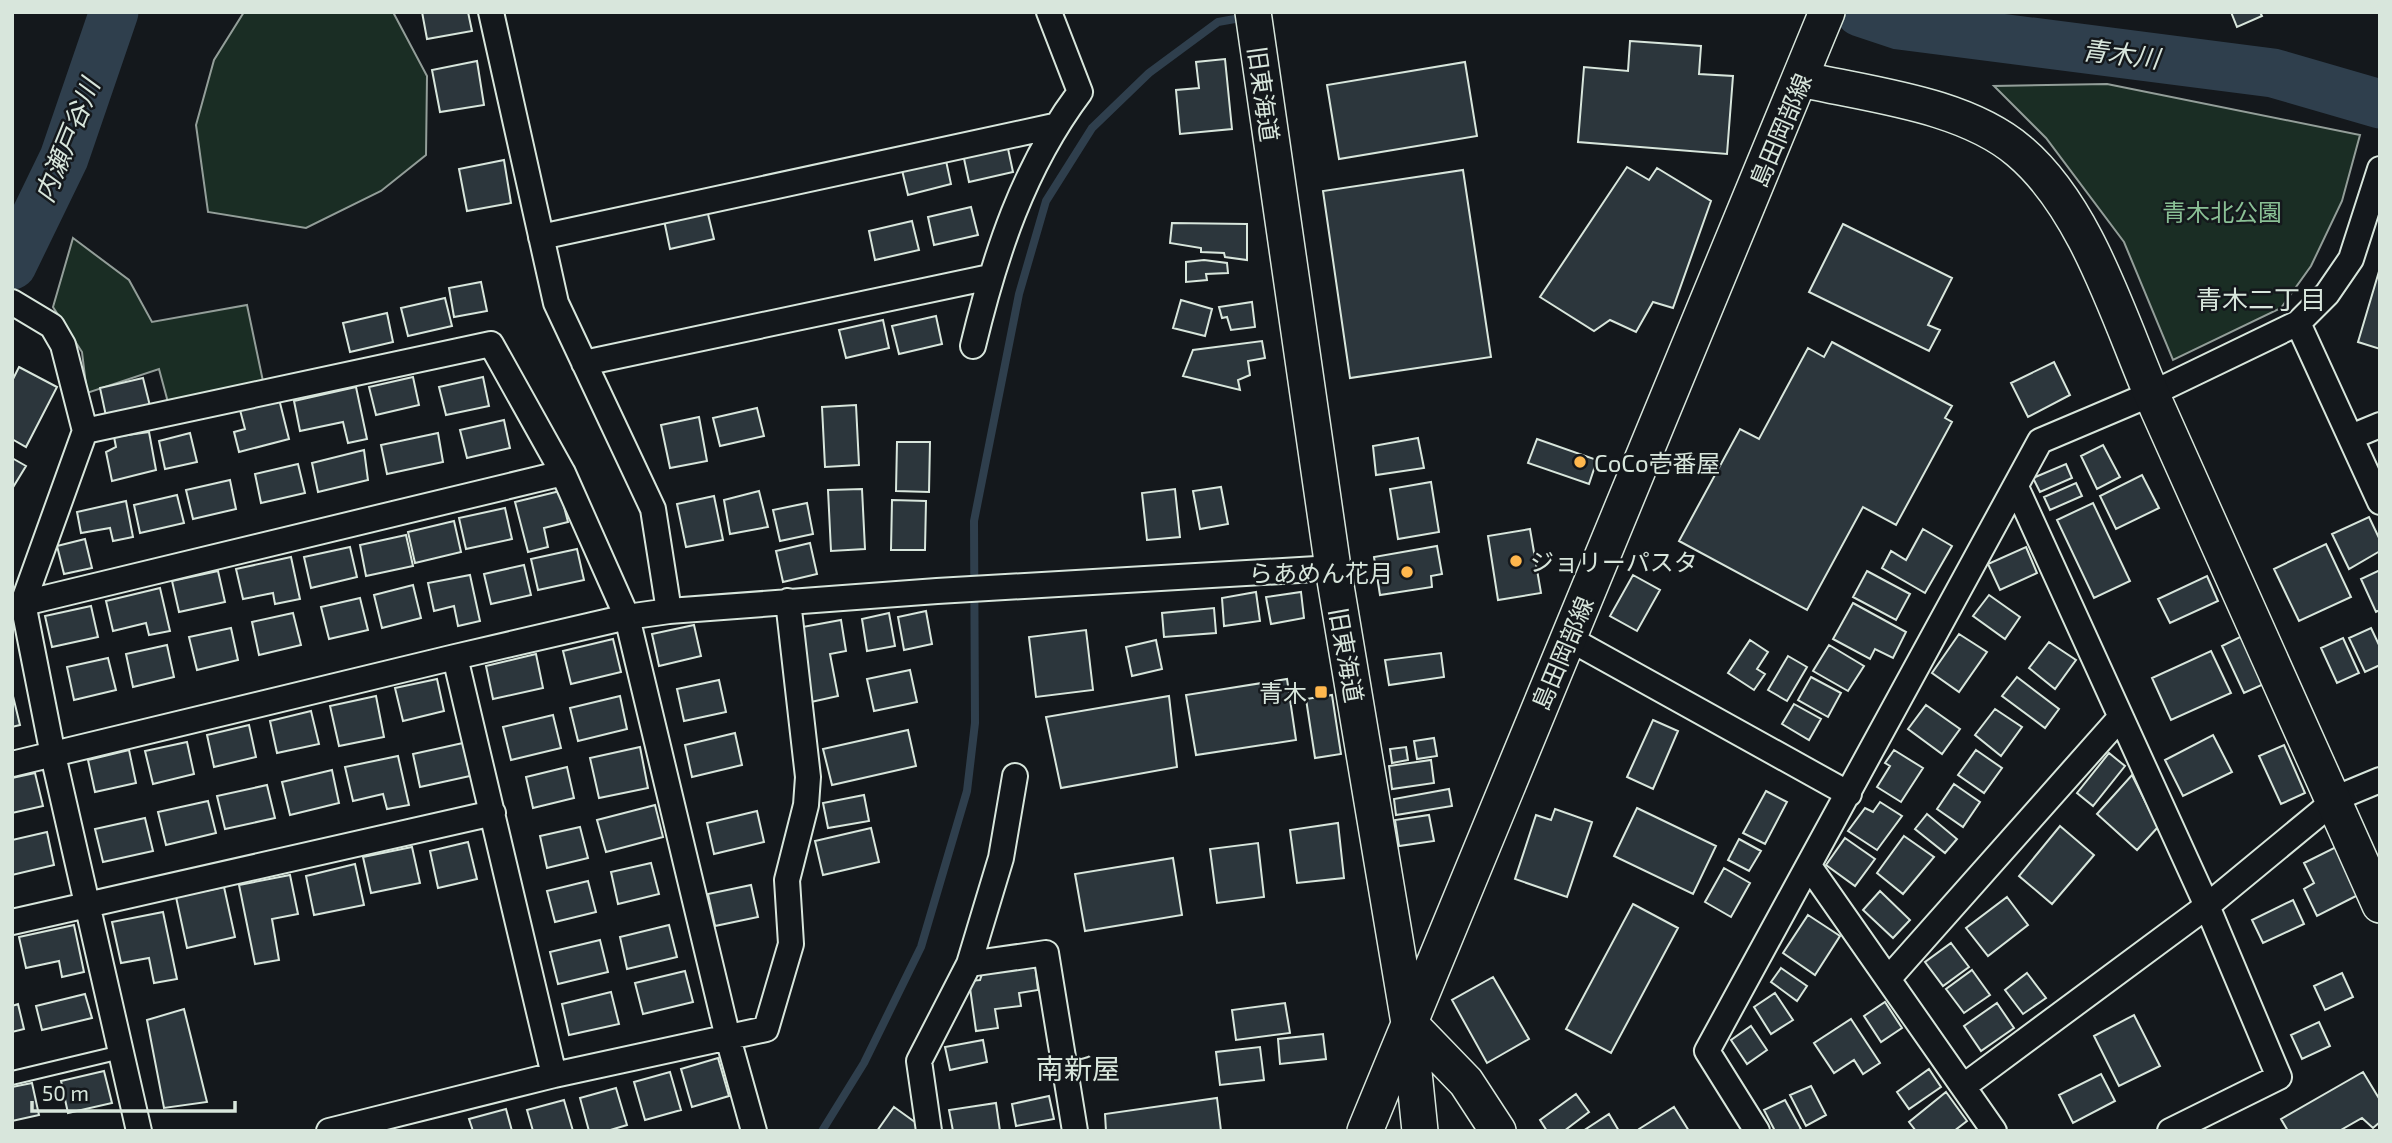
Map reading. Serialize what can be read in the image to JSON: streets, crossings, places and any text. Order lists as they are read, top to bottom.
{
  "streets": {
    "street": ["旧東海道", "島田岡部線"]
  },
  "crossings": [
    ["旧東海道", "島田岡部線"]
  ],
  "districts": ["青木二丁目", "南新屋"],
  "water": ["青木川", "内瀬戸谷川"],
  "parks": ["青木北公園"],
  "places": {
    "other": ["CoCo壱番屋", "ジョリーパスタ", "らあめん花月"],
    "transit": ["青木"]
  },
  "scale_bar": "50 m"
}
